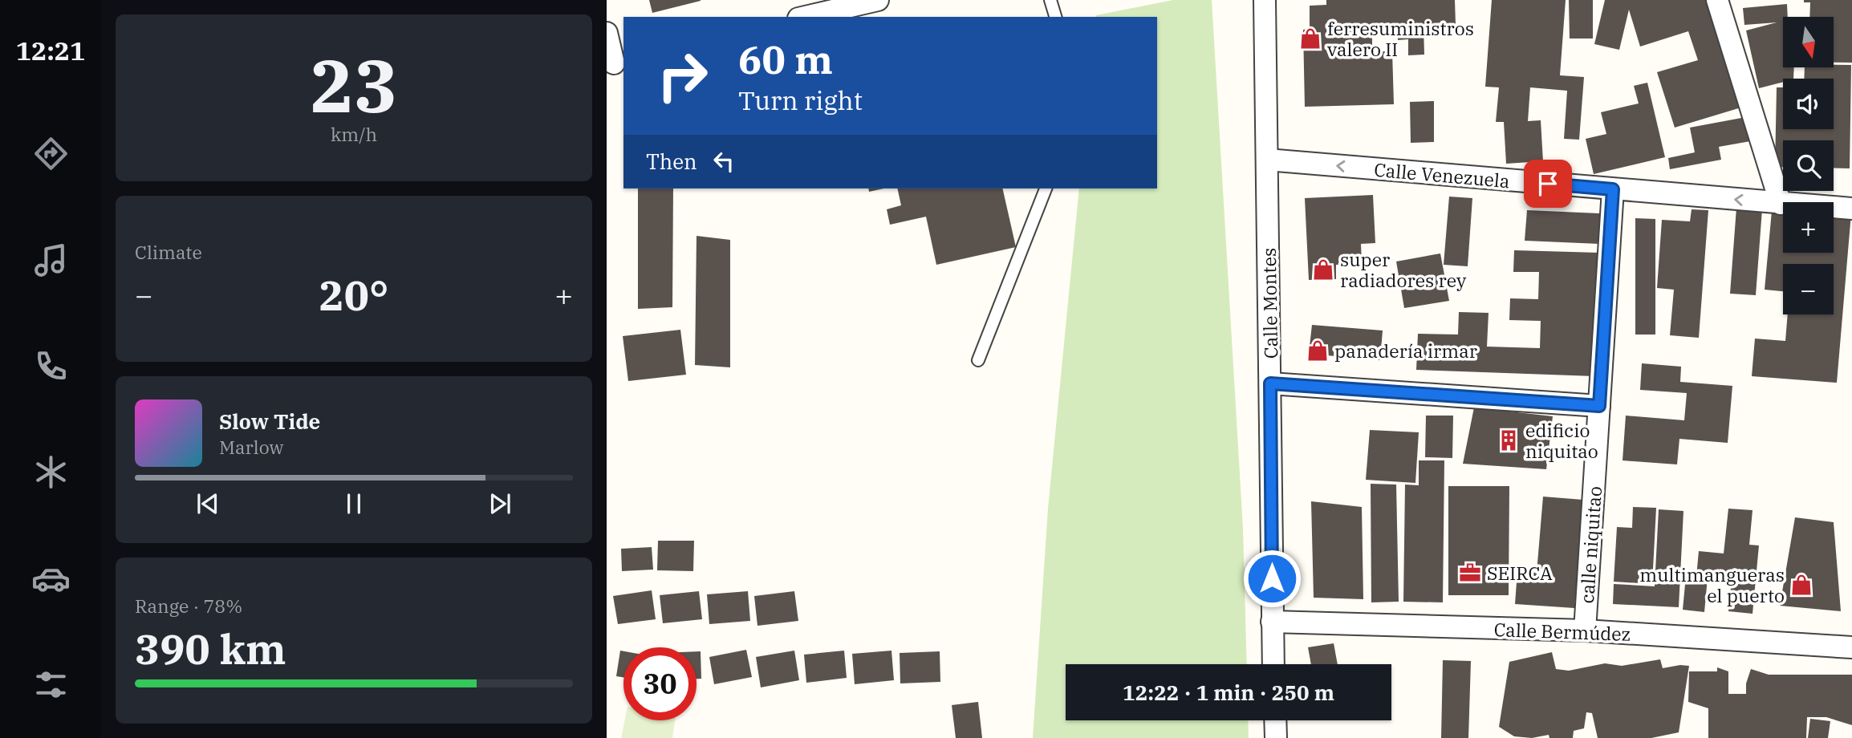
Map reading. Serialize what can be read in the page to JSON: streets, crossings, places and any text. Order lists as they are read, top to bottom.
{
  "streets": {
    "street": [
      "Calle Venezuela",
      "Calle Montes",
      "calle niquitao",
      "Calle Bermúdez"
    ]
  },
  "crossings": [
    ["Calle Venezuela", "Calle Montes"],
    ["Calle Venezuela", "calle niquitao"],
    ["Calle Montes", "Calle Bermúdez"],
    ["calle niquitao", "Calle Bermúdez"]
  ],
  "one_way": ["Calle Venezuela"],
  "places": {
    "shop": [
      "ferresuministros valero II",
      "super radiadores rey",
      "panadería irmar",
      "multimangueras el puerto"
    ],
    "building": ["edificio niquitao"],
    "office": ["SEIRCA"]
  },
  "north": "bottom",
  "page": {
    "tabs": "12:21",
    "tile": [
      ["23", "km/h"],
      "Climate",
      ["Range · 78%", "390 km"]
    ],
    "map_buttons": ["+", "−"],
    "turn": ["60 m", "Turn right"],
    "then": "Then",
    "heat": ["−", "20°", "+"],
    "song": ["Slow Tide", "Marlow"],
    "limit": "30",
    "trip": "12:22 · 1 min · 250 m"
  }
}
